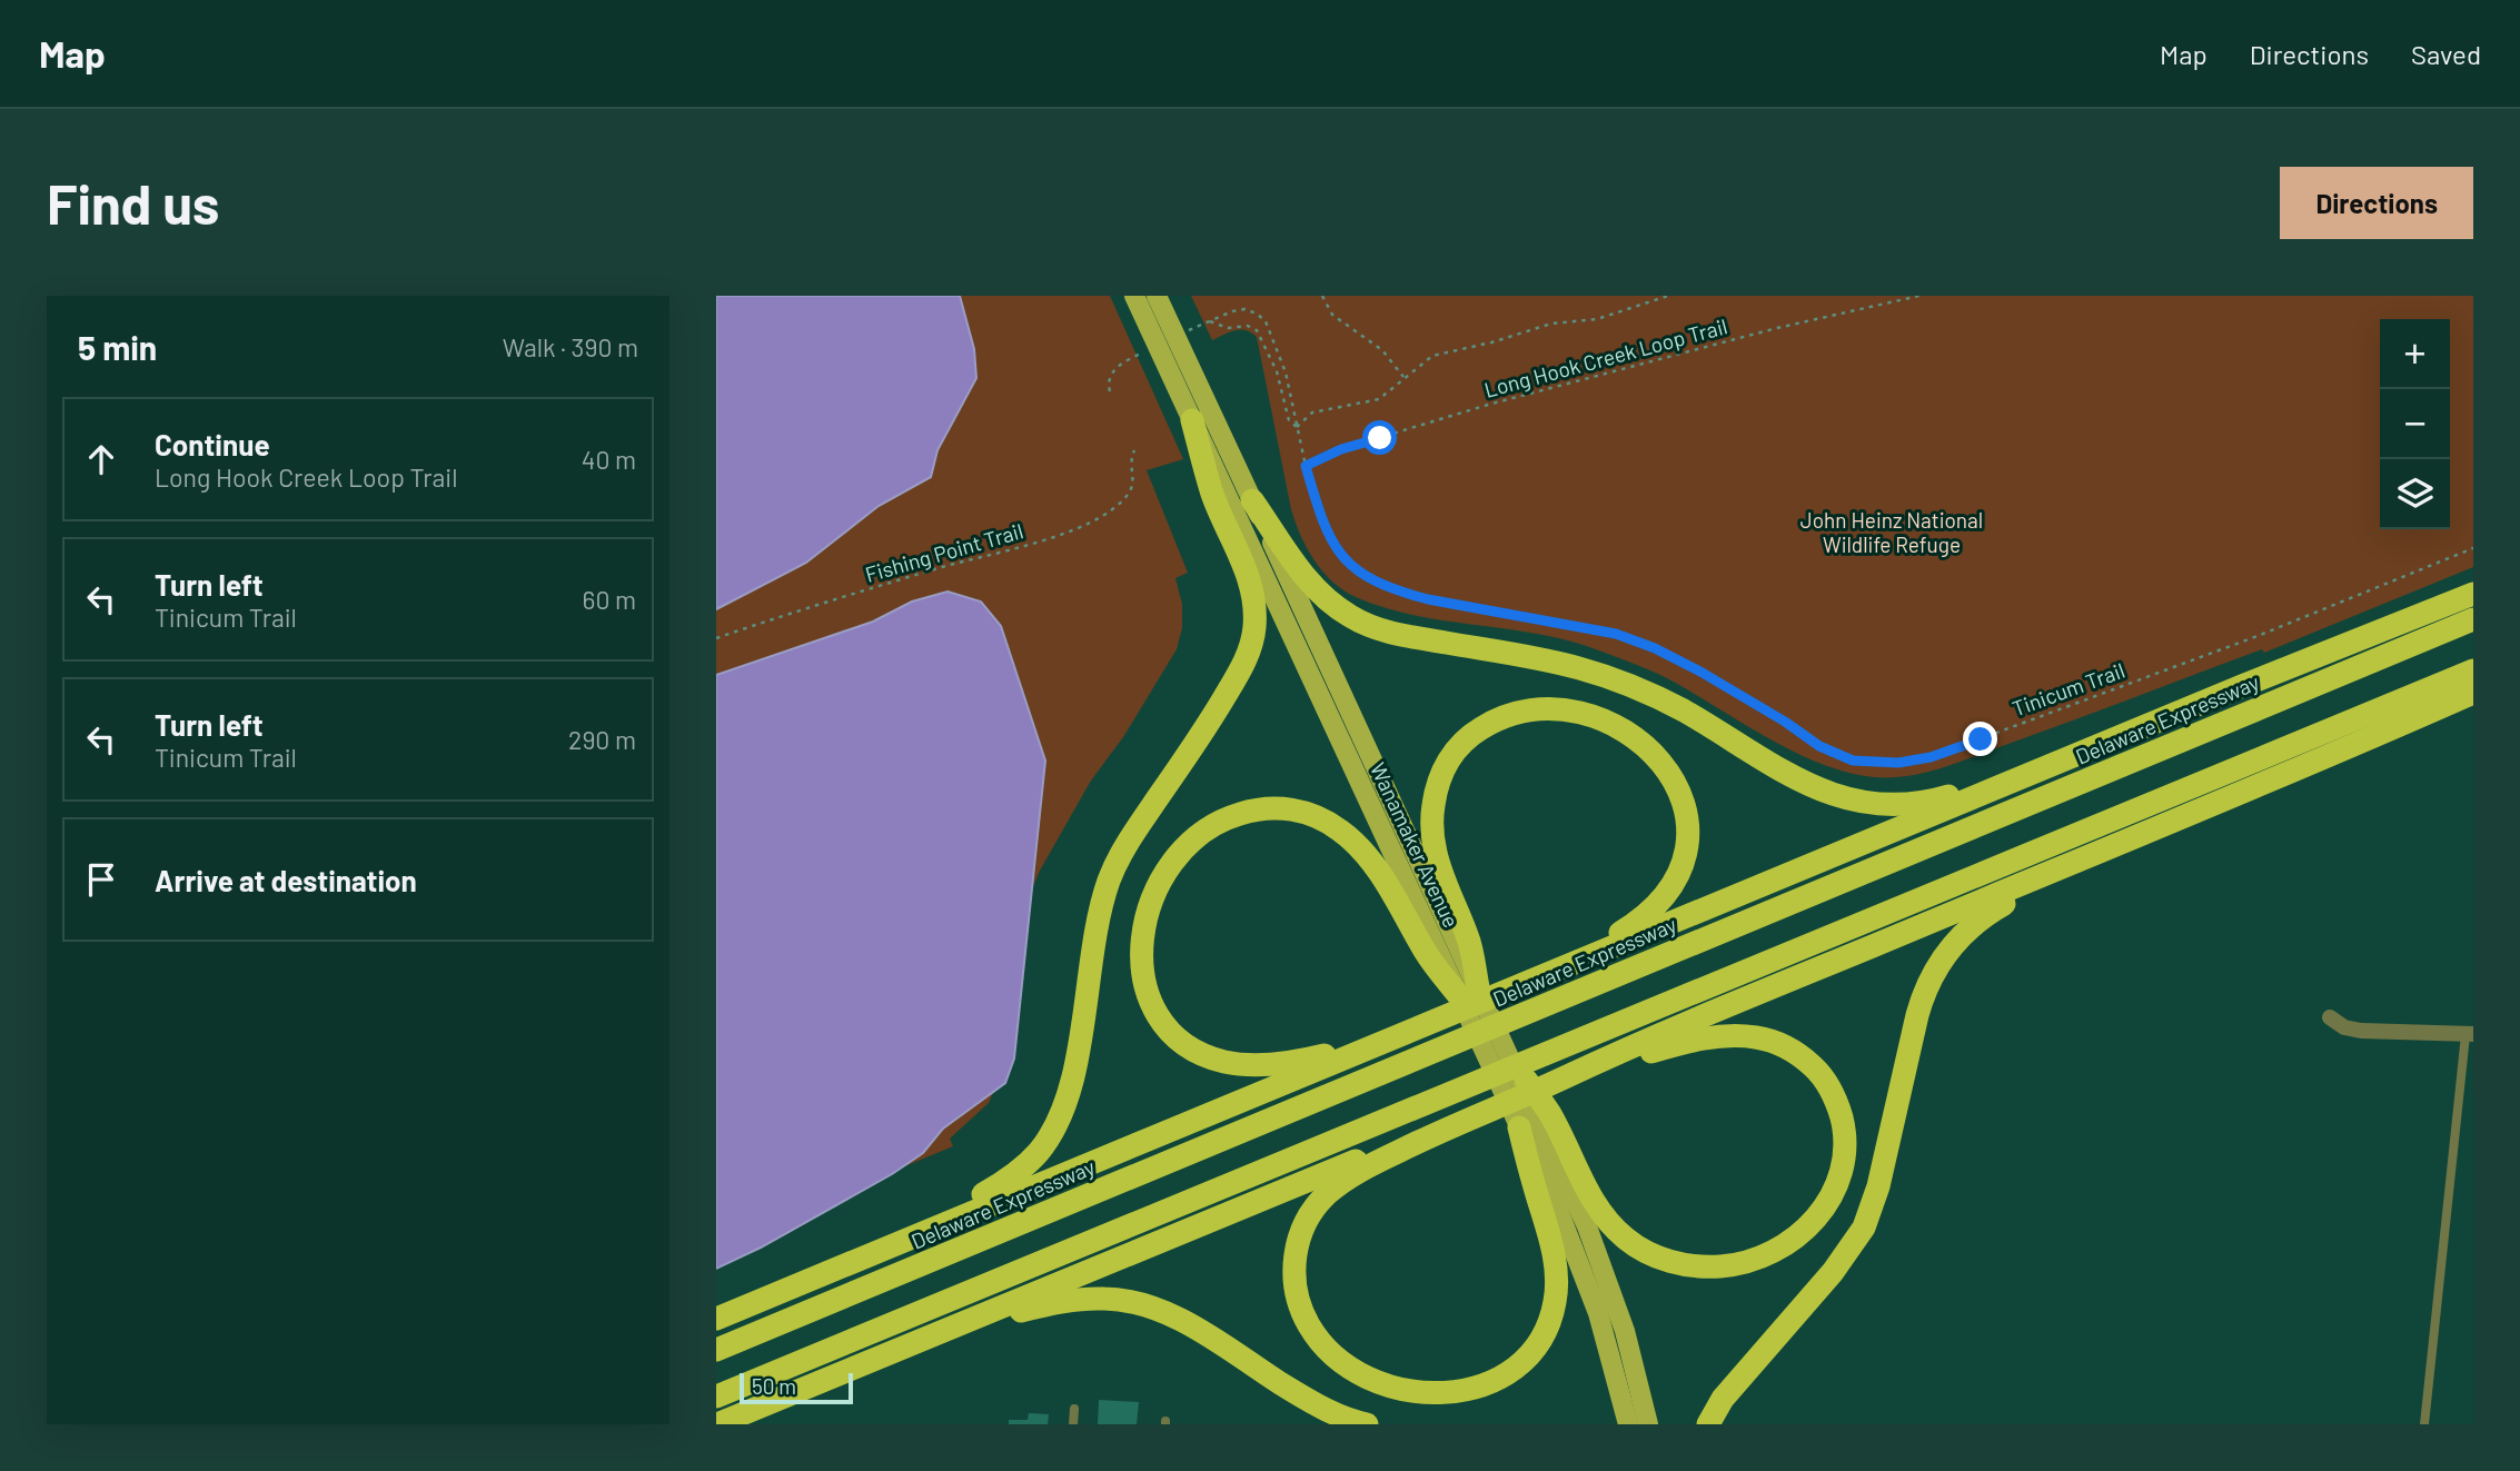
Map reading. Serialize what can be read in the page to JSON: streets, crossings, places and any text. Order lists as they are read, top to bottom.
{
  "streets": {
    "highway": ["Delaware Expressway"],
    "main road": ["Wanamaker Avenue"],
    "path": ["Long Hook Creek Loop Trail", "Fishing Point Trail", "Tinicum Trail"]
  },
  "crossings": [
    ["Long Hook Creek Loop Trail", "Tinicum Trail"]
  ],
  "parks": ["John Heinz National Wildlife Refuge"],
  "scale_bar": "50 m",
  "page": {
    "header": "Map",
    "nav": ["Map", "Directions", "Saved"],
    "buttons": "Directions",
    "title": "Find us",
    "heading": ["5 min", "Walk · 390 m"],
    "map_buttons": ["+", "−"],
    "list": [
      ["Continue", "Long Hook Creek Loop Trail", "40 m"],
      ["Turn left", "Tinicum Trail", "60 m"],
      ["Turn left", "Tinicum Trail", "290 m"],
      "Arrive at destination"
    ],
    "scale": "50 m"
  }
}
